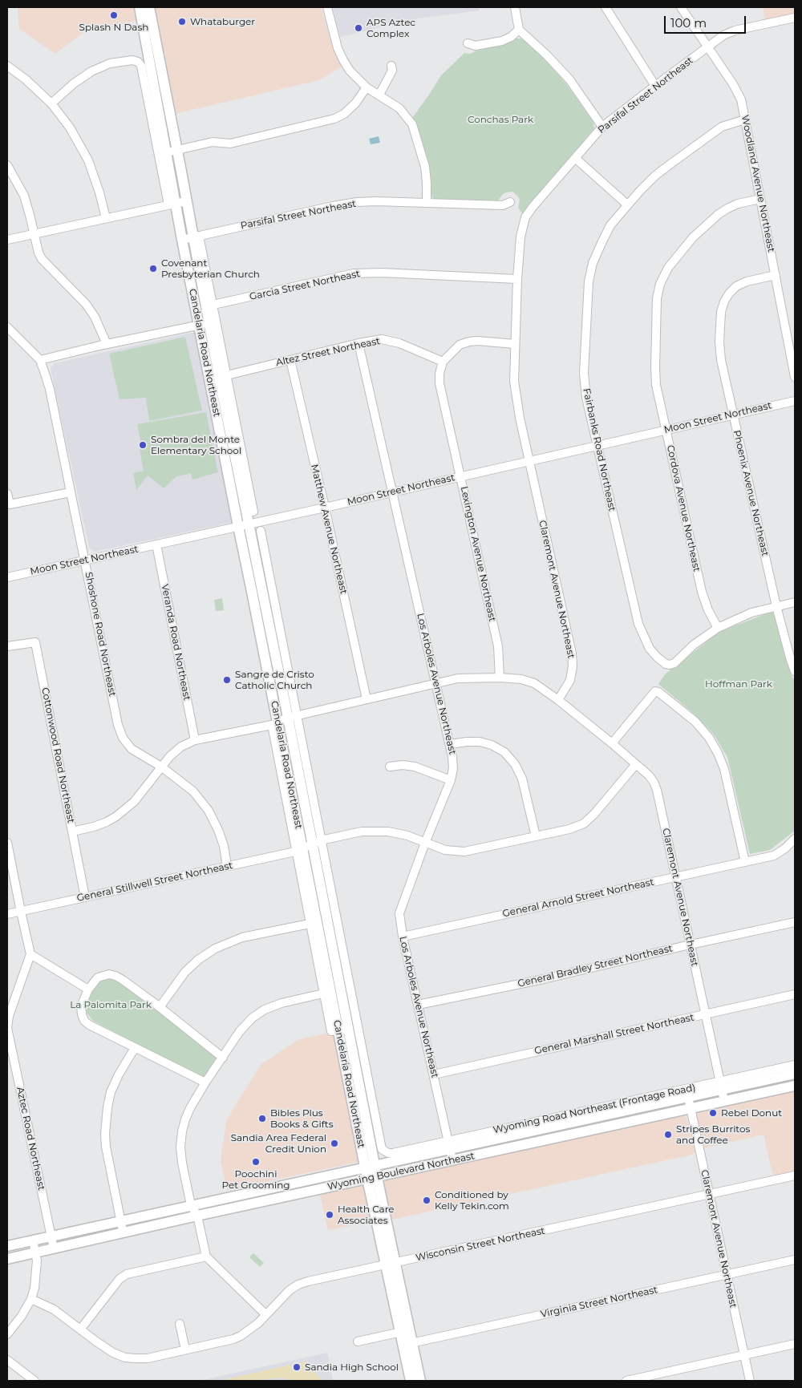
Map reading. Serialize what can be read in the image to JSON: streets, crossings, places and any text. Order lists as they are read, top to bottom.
{
  "streets": {
    "main road": ["Candelaria Road Northeast", "Wyoming Boulevard Northeast"],
    "street": [
      "Parsifal Street Northeast",
      "Woodland Avenue Northeast",
      "Garcia Street Northeast",
      "Altez Street Northeast",
      "Moon Street Northeast",
      "Fairbanks Road Northeast",
      "Phoenix Avenue Northeast",
      "Cordova Avenue Northeast",
      "Matthew Avenue Northeast",
      "Lexington Avenue Northeast",
      "Claremont Avenue Northeast",
      "Shoshone Road Northeast",
      "Veranda Road Northeast",
      "Los Arboles Avenue Northeast",
      "Cottonwood Road Northeast",
      "General Stillwell Street Northeast",
      "General Arnold Street Northeast",
      "General Bradley Street Northeast",
      "General Marshall Street Northeast",
      "Wyoming Road Northeast (Frontage Road)",
      "Aztec Road Northeast",
      "Wisconsin Street Northeast",
      "Virginia Street Northeast"
    ]
  },
  "crossings": [
    ["Parsifal Street Northeast", "Woodland Avenue Northeast"],
    ["Parsifal Street Northeast", "Candelaria Road Northeast"],
    ["Parsifal Street Northeast", "Claremont Avenue Northeast"],
    ["Woodland Avenue Northeast", "Fairbanks Road Northeast"],
    ["Woodland Avenue Northeast", "Phoenix Avenue Northeast"],
    ["Woodland Avenue Northeast", "Cordova Avenue Northeast"],
    ["Garcia Street Northeast", "Claremont Avenue Northeast"],
    ["Altez Street Northeast", "Matthew Avenue Northeast"],
    ["Altez Street Northeast", "Lexington Avenue Northeast"],
    ["Altez Street Northeast", "Los Arboles Avenue Northeast"],
    ["Candelaria Road Northeast", "Moon Street Northeast"],
    ["Candelaria Road Northeast", "General Stillwell Street Northeast"],
    ["Candelaria Road Northeast", "Wyoming Road Northeast (Frontage Road)"],
    ["Candelaria Road Northeast", "Wyoming Boulevard Northeast"],
    ["Candelaria Road Northeast", "Wisconsin Street Northeast"],
    ["Candelaria Road Northeast", "Virginia Street Northeast"],
    ["Moon Street Northeast", "Fairbanks Road Northeast"],
    ["Moon Street Northeast", "Phoenix Avenue Northeast"],
    ["Moon Street Northeast", "Cordova Avenue Northeast"],
    ["Moon Street Northeast", "Matthew Avenue Northeast"],
    ["Moon Street Northeast", "Lexington Avenue Northeast"],
    ["Moon Street Northeast", "Claremont Avenue Northeast"],
    ["Moon Street Northeast", "Shoshone Road Northeast"],
    ["Moon Street Northeast", "Veranda Road Northeast"],
    ["Moon Street Northeast", "Los Arboles Avenue Northeast"],
    ["Fairbanks Road Northeast", "Cordova Avenue Northeast"],
    ["Claremont Avenue Northeast", "General Stillwell Street Northeast"],
    ["Claremont Avenue Northeast", "General Arnold Street Northeast"],
    ["Claremont Avenue Northeast", "General Bradley Street Northeast"],
    ["Claremont Avenue Northeast", "General Marshall Street Northeast"],
    ["Claremont Avenue Northeast", "Wyoming Road Northeast (Frontage Road)"],
    ["Claremont Avenue Northeast", "Wyoming Boulevard Northeast"],
    ["Claremont Avenue Northeast", "Wisconsin Street Northeast"],
    ["Claremont Avenue Northeast", "Virginia Street Northeast"],
    ["Shoshone Road Northeast", "General Stillwell Street Northeast"],
    ["Los Arboles Avenue Northeast", "General Stillwell Street Northeast"],
    ["Los Arboles Avenue Northeast", "General Arnold Street Northeast"],
    ["Los Arboles Avenue Northeast", "General Bradley Street Northeast"],
    ["Los Arboles Avenue Northeast", "General Marshall Street Northeast"],
    ["Los Arboles Avenue Northeast", "Wyoming Road Northeast (Frontage Road)"],
    ["Los Arboles Avenue Northeast", "Wyoming Boulevard Northeast"],
    ["Cottonwood Road Northeast", "General Stillwell Street Northeast"],
    ["General Stillwell Street Northeast", "Wyoming Road Northeast (Frontage Road)"],
    ["Wyoming Road Northeast (Frontage Road)", "Wyoming Boulevard Northeast"],
    ["Aztec Road Northeast", "Wyoming Boulevard Northeast"]
  ],
  "parks": ["Conchas Park", "Hoffman Park", "La Palomita Park"],
  "places": [
    "Splash N Dash",
    "Whataburger",
    "APS Aztec Complex",
    "Covenant Presbyterian Church",
    "Sombra del Monte Elementary School",
    "Sangre de Cristo Catholic Church",
    "Rebel Donut",
    "Bibles Plus Books & Gifts",
    "Stripes Burritos and Coffee",
    "Sandia Area Federal Credit Union",
    "Poochini Pet Grooming",
    "Conditioned by Kelly Tekin.com",
    "Health Care Associates",
    "Sandia High School"
  ],
  "scale_bar": "100 m"
}
